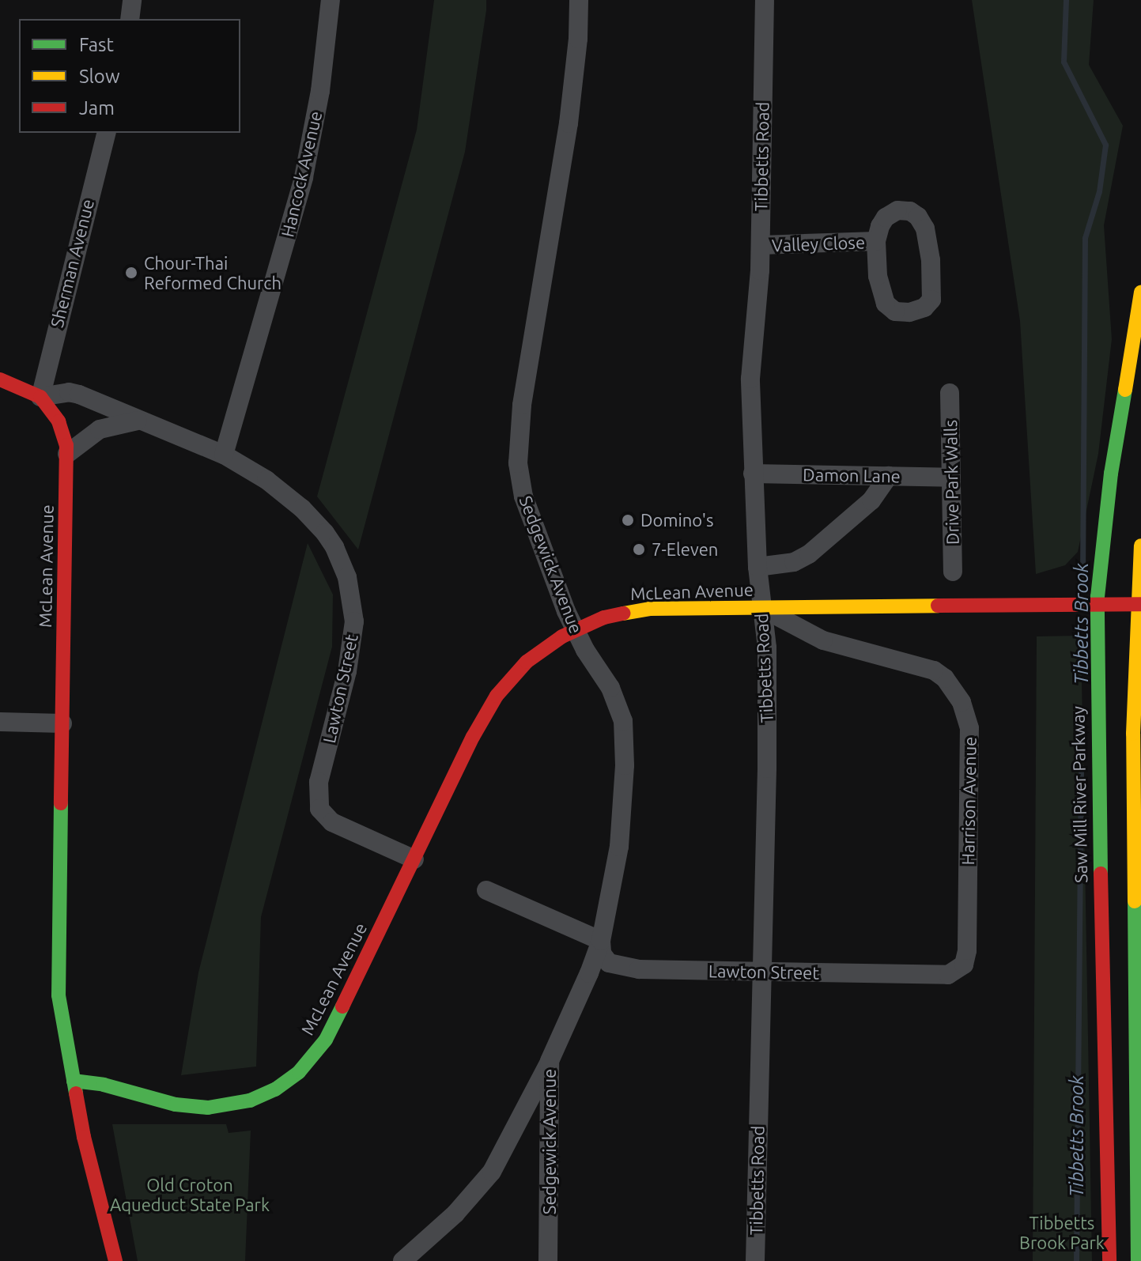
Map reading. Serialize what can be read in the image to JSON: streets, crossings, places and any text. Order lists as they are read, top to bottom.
{
  "streets": {
    "main road": ["McLean Avenue", "Saw Mill River Parkway"],
    "street": [
      "Tibbetts Road",
      "Hancock Avenue",
      "Valley Close",
      "Sherman Avenue",
      "Damon Lane",
      "Drive Park Walls",
      "Sedgewick Avenue",
      "Lawton Street",
      "Harrison Avenue"
    ]
  },
  "crossings": [
    ["Tibbetts Road", "Valley Close"],
    ["Tibbetts Road", "Damon Lane"],
    ["Tibbetts Road", "McLean Avenue"],
    ["Tibbetts Road", "Lawton Street"],
    ["Tibbetts Road", "Harrison Avenue"],
    ["Hancock Avenue", "Lawton Street"],
    ["Sherman Avenue", "McLean Avenue"],
    ["Sherman Avenue", "Lawton Street"],
    ["Damon Lane", "Drive Park Walls"],
    ["Sedgewick Avenue", "McLean Avenue"],
    ["Sedgewick Avenue", "Lawton Street"],
    ["McLean Avenue", "Lawton Street"],
    ["McLean Avenue", "Harrison Avenue"],
    ["Lawton Street", "Harrison Avenue"]
  ],
  "water": ["Tibbetts Brook"],
  "parks": ["Old Croton Aqueduct State Park", "Tibbetts Brook Park"],
  "places": ["Chour-Thai Reformed Church", "Domino's", "7-Eleven"],
  "legend": ["Fast", "Slow", "Jam"]
}
